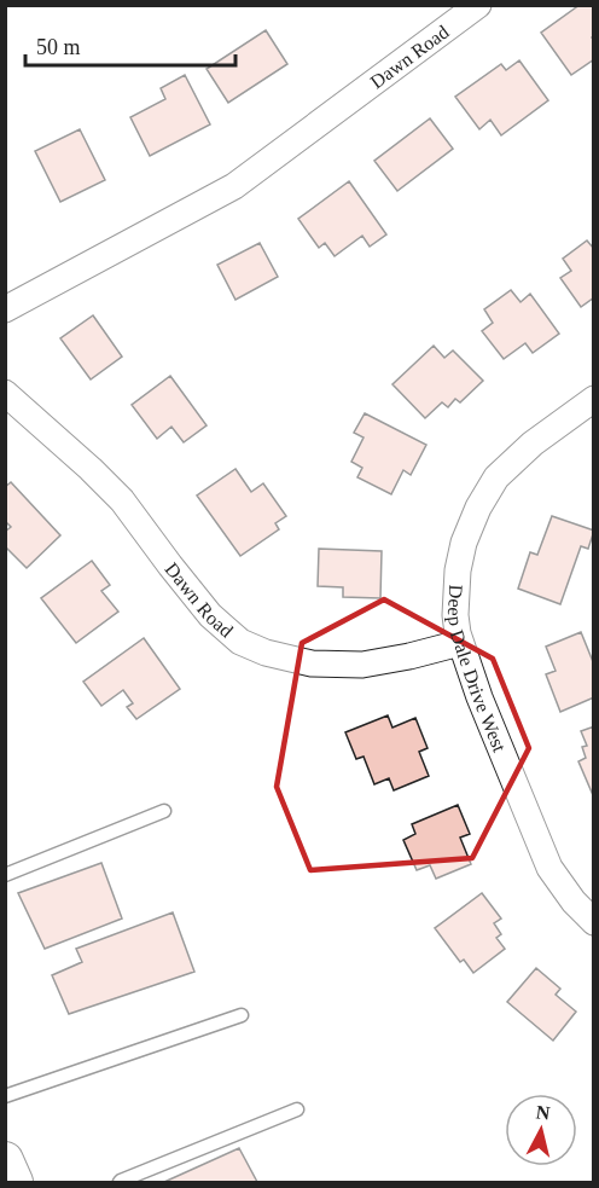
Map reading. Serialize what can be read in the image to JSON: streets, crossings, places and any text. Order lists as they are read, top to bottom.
{
  "streets": {
    "street": ["Dawn Road", "Deep Dale Drive West"]
  },
  "crossings": [
    ["Dawn Road", "Deep Dale Drive West"]
  ],
  "scale_bar": "50 m",
  "north": "top"
}
